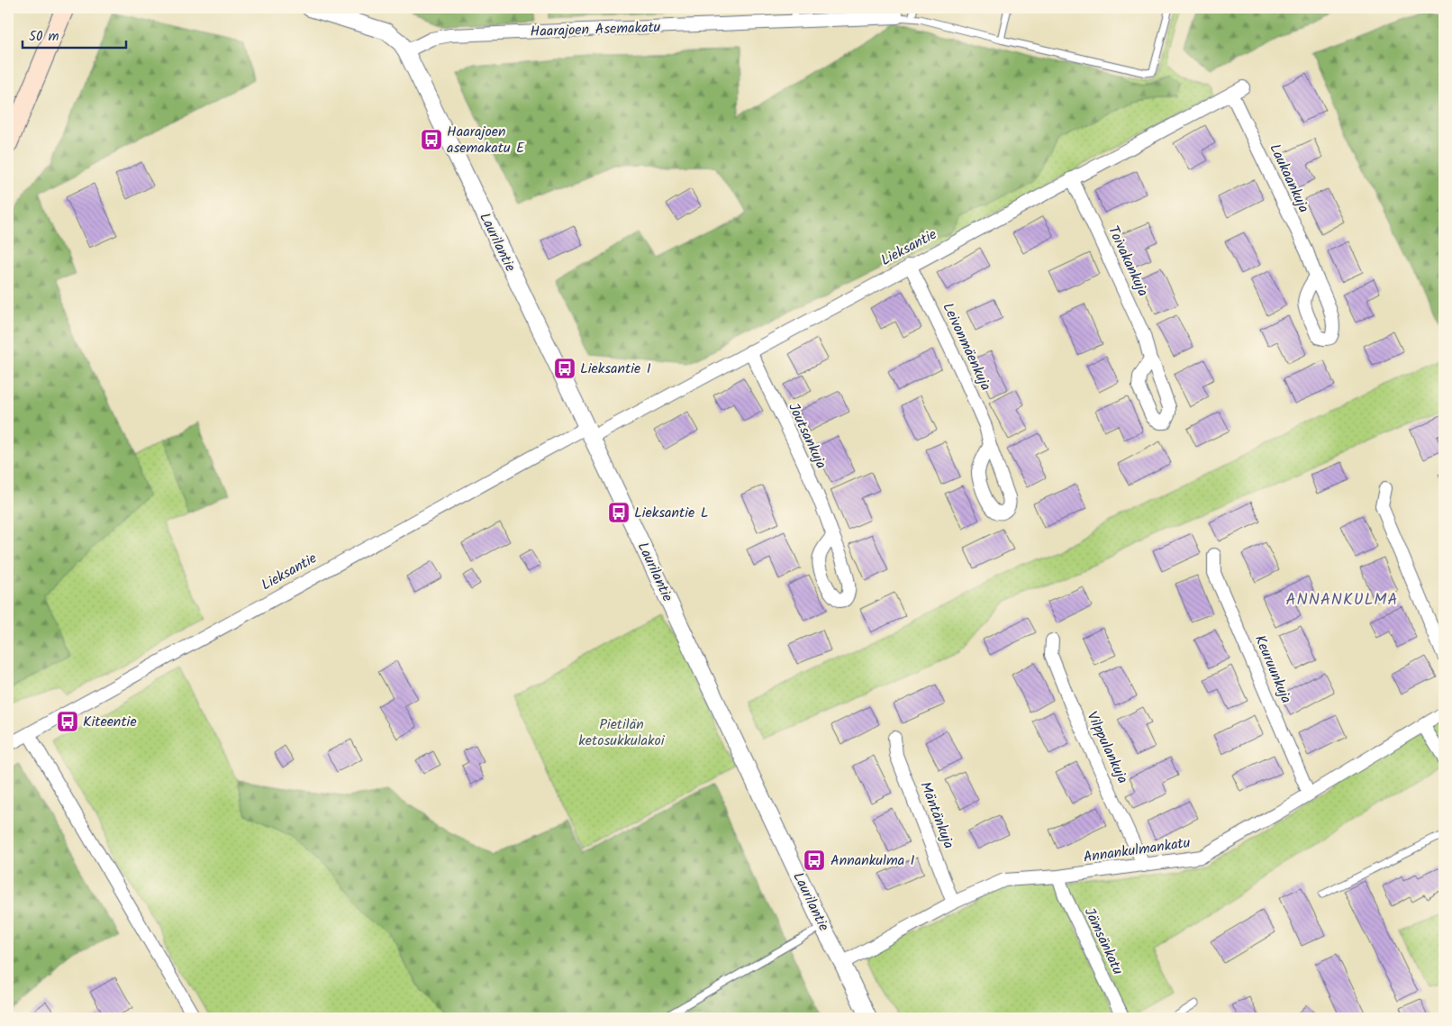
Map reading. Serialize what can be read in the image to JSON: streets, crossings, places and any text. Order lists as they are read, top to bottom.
{
  "streets": {
    "street": [
      "Haarajoen Asemakatu",
      "Laukaankuja",
      "Laurilantie",
      "Lieksantie",
      "Toivakankuja",
      "Leivonmäenkuja",
      "Joutsankuja",
      "Keuruunkuja",
      "Vilppulankuja",
      "Mäntänkuja",
      "Annankulmankatu",
      "Jämsänkatu"
    ]
  },
  "crossings": [
    ["Haarajoen Asemakatu", "Laurilantie"],
    ["Laukaankuja", "Lieksantie"],
    ["Laurilantie", "Lieksantie"],
    ["Laurilantie", "Annankulmankatu"],
    ["Lieksantie", "Toivakankuja"],
    ["Lieksantie", "Leivonmäenkuja"],
    ["Lieksantie", "Joutsankuja"],
    ["Keuruunkuja", "Annankulmankatu"],
    ["Vilppulankuja", "Annankulmankatu"],
    ["Mäntänkuja", "Annankulmankatu"],
    ["Annankulmankatu", "Jämsänkatu"]
  ],
  "districts": ["ANNANKULMA"],
  "parks": ["Pietilän ketosukkulakoi"],
  "places": {
    "bus stop": [
      "Haarajoen asemakatu E",
      "Lieksantie I",
      "Lieksantie L",
      "Kiteentie",
      "Annankulma I"
    ]
  },
  "scale_bar": "50 m"
}
